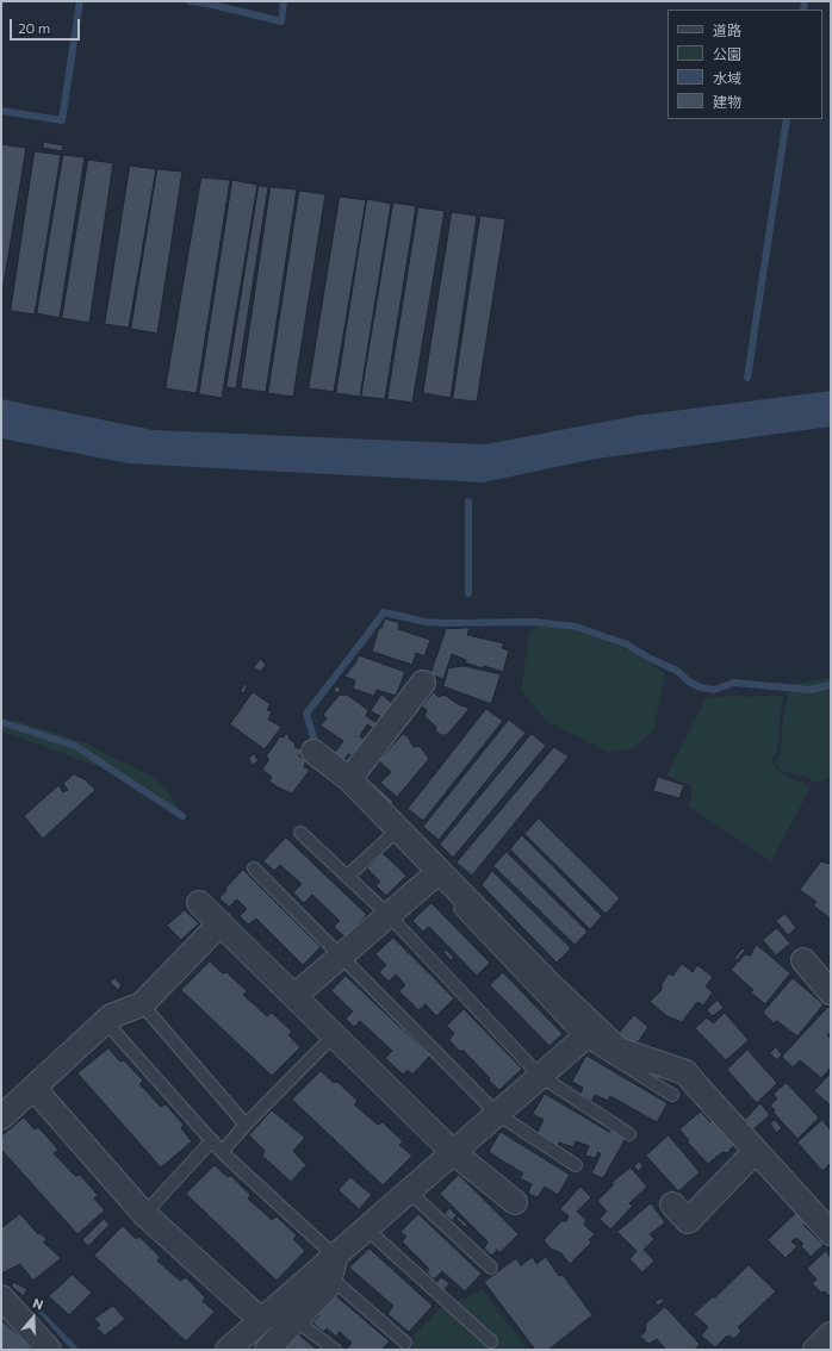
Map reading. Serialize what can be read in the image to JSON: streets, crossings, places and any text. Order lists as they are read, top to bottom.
{
  "legend": [
    "道路",
    "公園",
    "水域",
    "建物"
  ],
  "scale_bar": "20 m",
  "north": "top"
}
